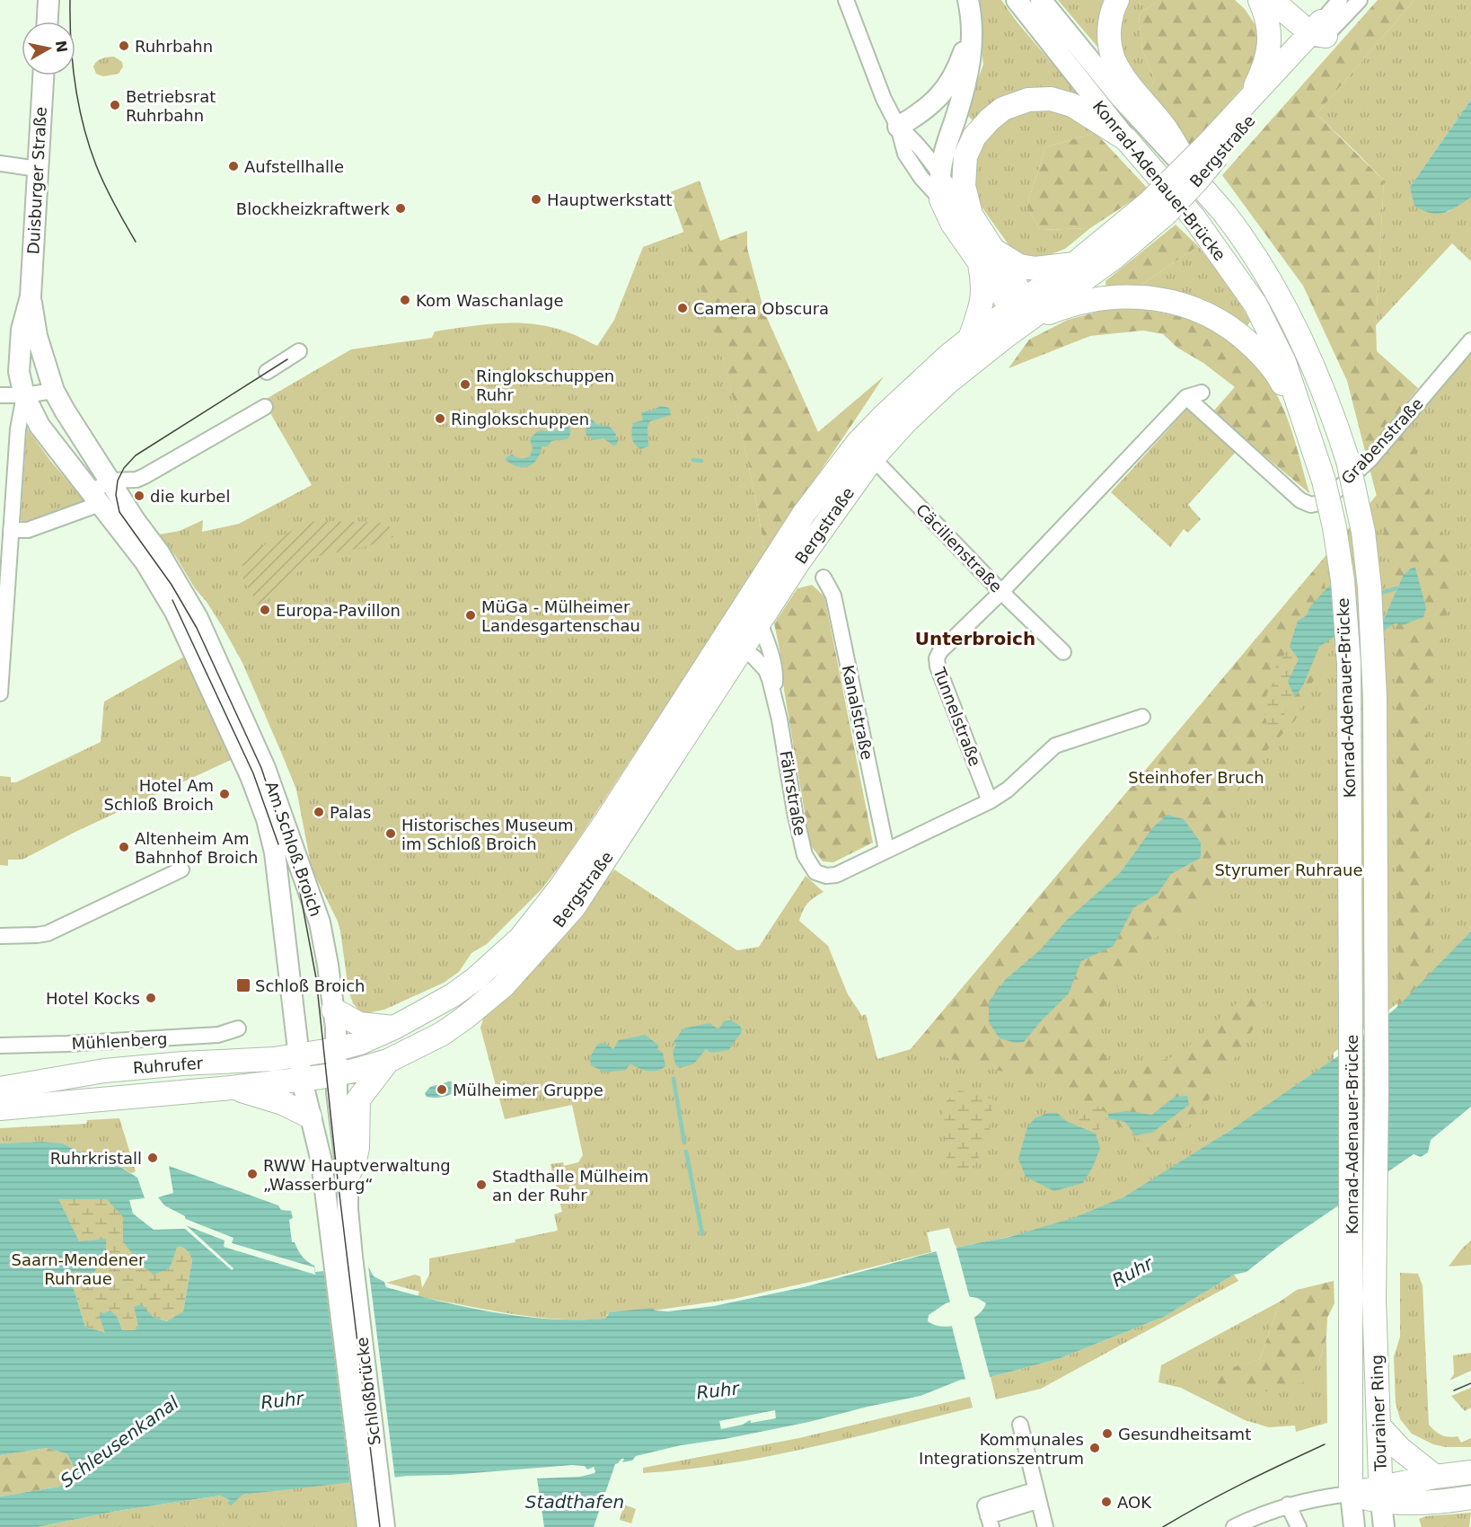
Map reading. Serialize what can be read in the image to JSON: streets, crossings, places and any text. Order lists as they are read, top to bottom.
{
  "streets": {
    "main road": [
      "Bergstraße",
      "Duisburger Straße",
      "Konrad-Adenauer-Brücke",
      "Am Schloß Broich",
      "Ruhrufer",
      "Schloßbrücke",
      "Tourainer Ring"
    ],
    "street": [
      "Grabenstraße",
      "Cäcilienstraße",
      "Kanalstraße",
      "Tunnelstraße",
      "Fährstraße",
      "Mühlenberg"
    ]
  },
  "crossings": [
    ["Bergstraße", "Cäcilienstraße"],
    ["Bergstraße", "Fährstraße"],
    ["Bergstraße", "Am Schloß Broich"],
    ["Bergstraße", "Ruhrufer"],
    ["Duisburger Straße", "Am Schloß Broich"],
    ["Konrad-Adenauer-Brücke", "Tourainer Ring"],
    ["Cäcilienstraße", "Tunnelstraße"],
    ["Kanalstraße", "Fährstraße"],
    ["Am Schloß Broich", "Ruhrufer"],
    ["Am Schloß Broich", "Schloßbrücke"]
  ],
  "districts": ["Unterbroich"],
  "water": ["Ruhr", "Schleusenkanal", "Stadthafen"],
  "parks": ["Steinhofer Bruch", "Styrumer Ruhraue", "Saarn-Mendener Ruhraue"],
  "places": {
    "other": [
      "Ruhrbahn",
      "Betriebsrat Ruhrbahn",
      "Aufstellhalle",
      "Hauptwerkstatt",
      "Blockheizkraftwerk",
      "Kom Waschanlage",
      "Camera Obscura",
      "Ringlokschuppen Ruhr",
      "Ringlokschuppen",
      "die kurbel",
      "Europa-Pavillon",
      "MüGa - Mülheimer Landesgartenschau",
      "Hotel Am Schloß Broich",
      "Palas",
      "Historisches Museum im Schloß Broich",
      "Altenheim Am Bahnhof Broich",
      "Hotel Kocks",
      "Mülheimer Gruppe",
      "Ruhrkristall",
      "RWW Hauptverwaltung „Wasserburg“",
      "Stadthalle Mülheim an der Ruhr",
      "Gesundheitsamt",
      "Kommunales Integrationszentrum",
      "AOK"
    ],
    "transit": ["Schloß Broich"]
  },
  "north": "right"
}
